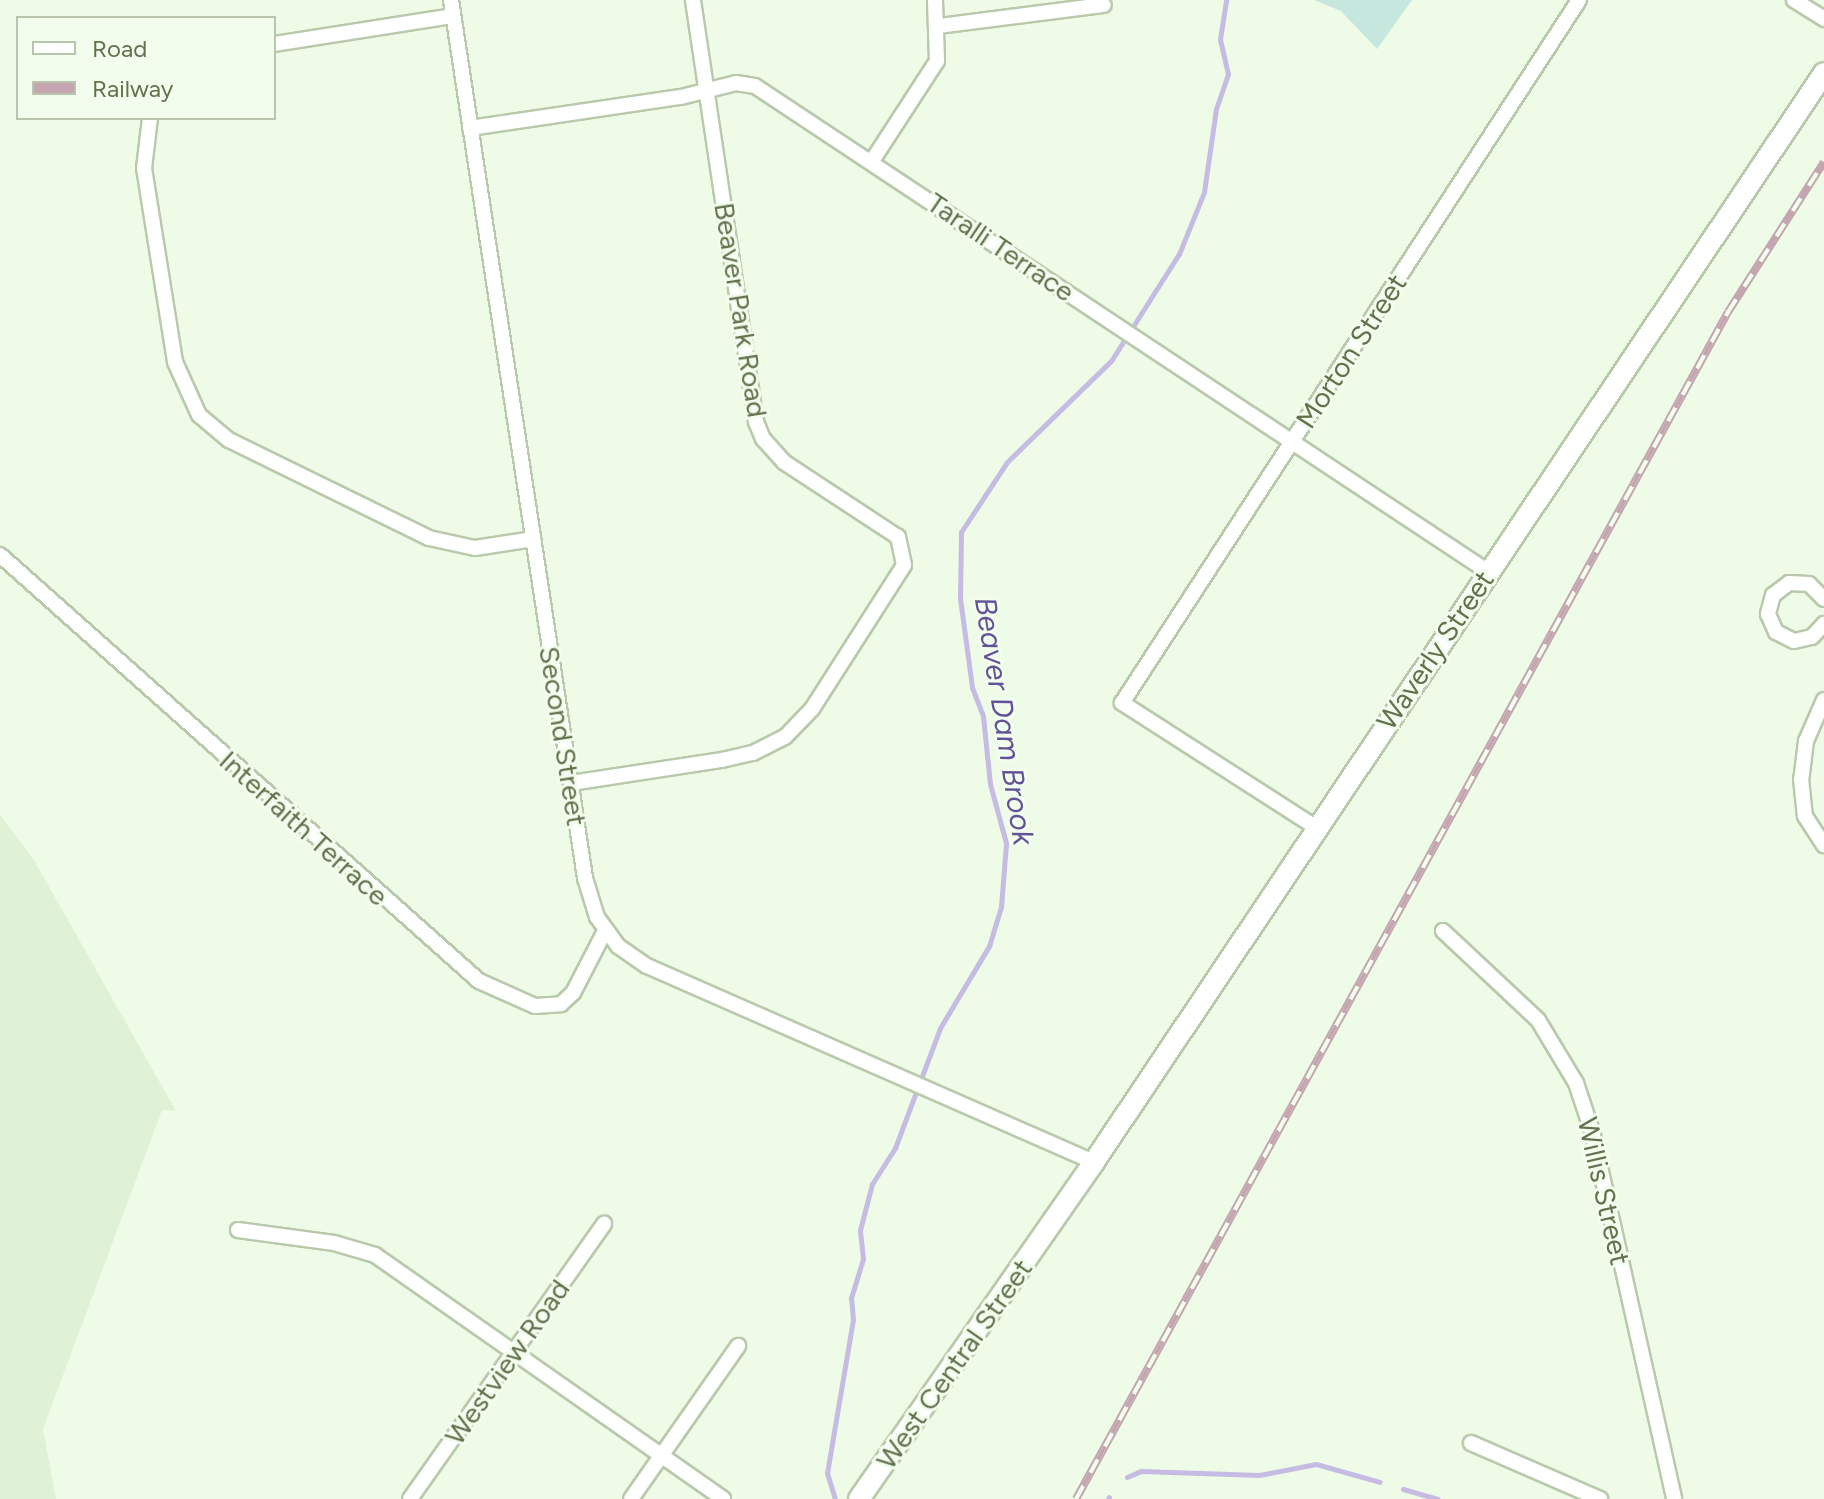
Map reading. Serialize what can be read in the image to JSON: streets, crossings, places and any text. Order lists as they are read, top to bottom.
{
  "streets": {
    "main road": ["Waverly Street", "West Central Street"],
    "street": [
      "Taralli Terrace",
      "Beaver Park Road",
      "Morton Street",
      "Second Street",
      "Interfaith Terrace",
      "Willis Street",
      "Westview Road"
    ]
  },
  "crossings": [
    ["Taralli Terrace", "Beaver Park Road"],
    ["Taralli Terrace", "Morton Street"],
    ["Taralli Terrace", "Waverly Street"],
    ["Taralli Terrace", "Second Street"],
    ["Beaver Park Road", "Second Street"],
    ["Morton Street", "Waverly Street"],
    ["Waverly Street", "Second Street"],
    ["Waverly Street", "West Central Street"],
    ["Second Street", "Interfaith Terrace"]
  ],
  "water": ["Beaver Dam Brook"],
  "legend": ["Road", "Railway"]
}
